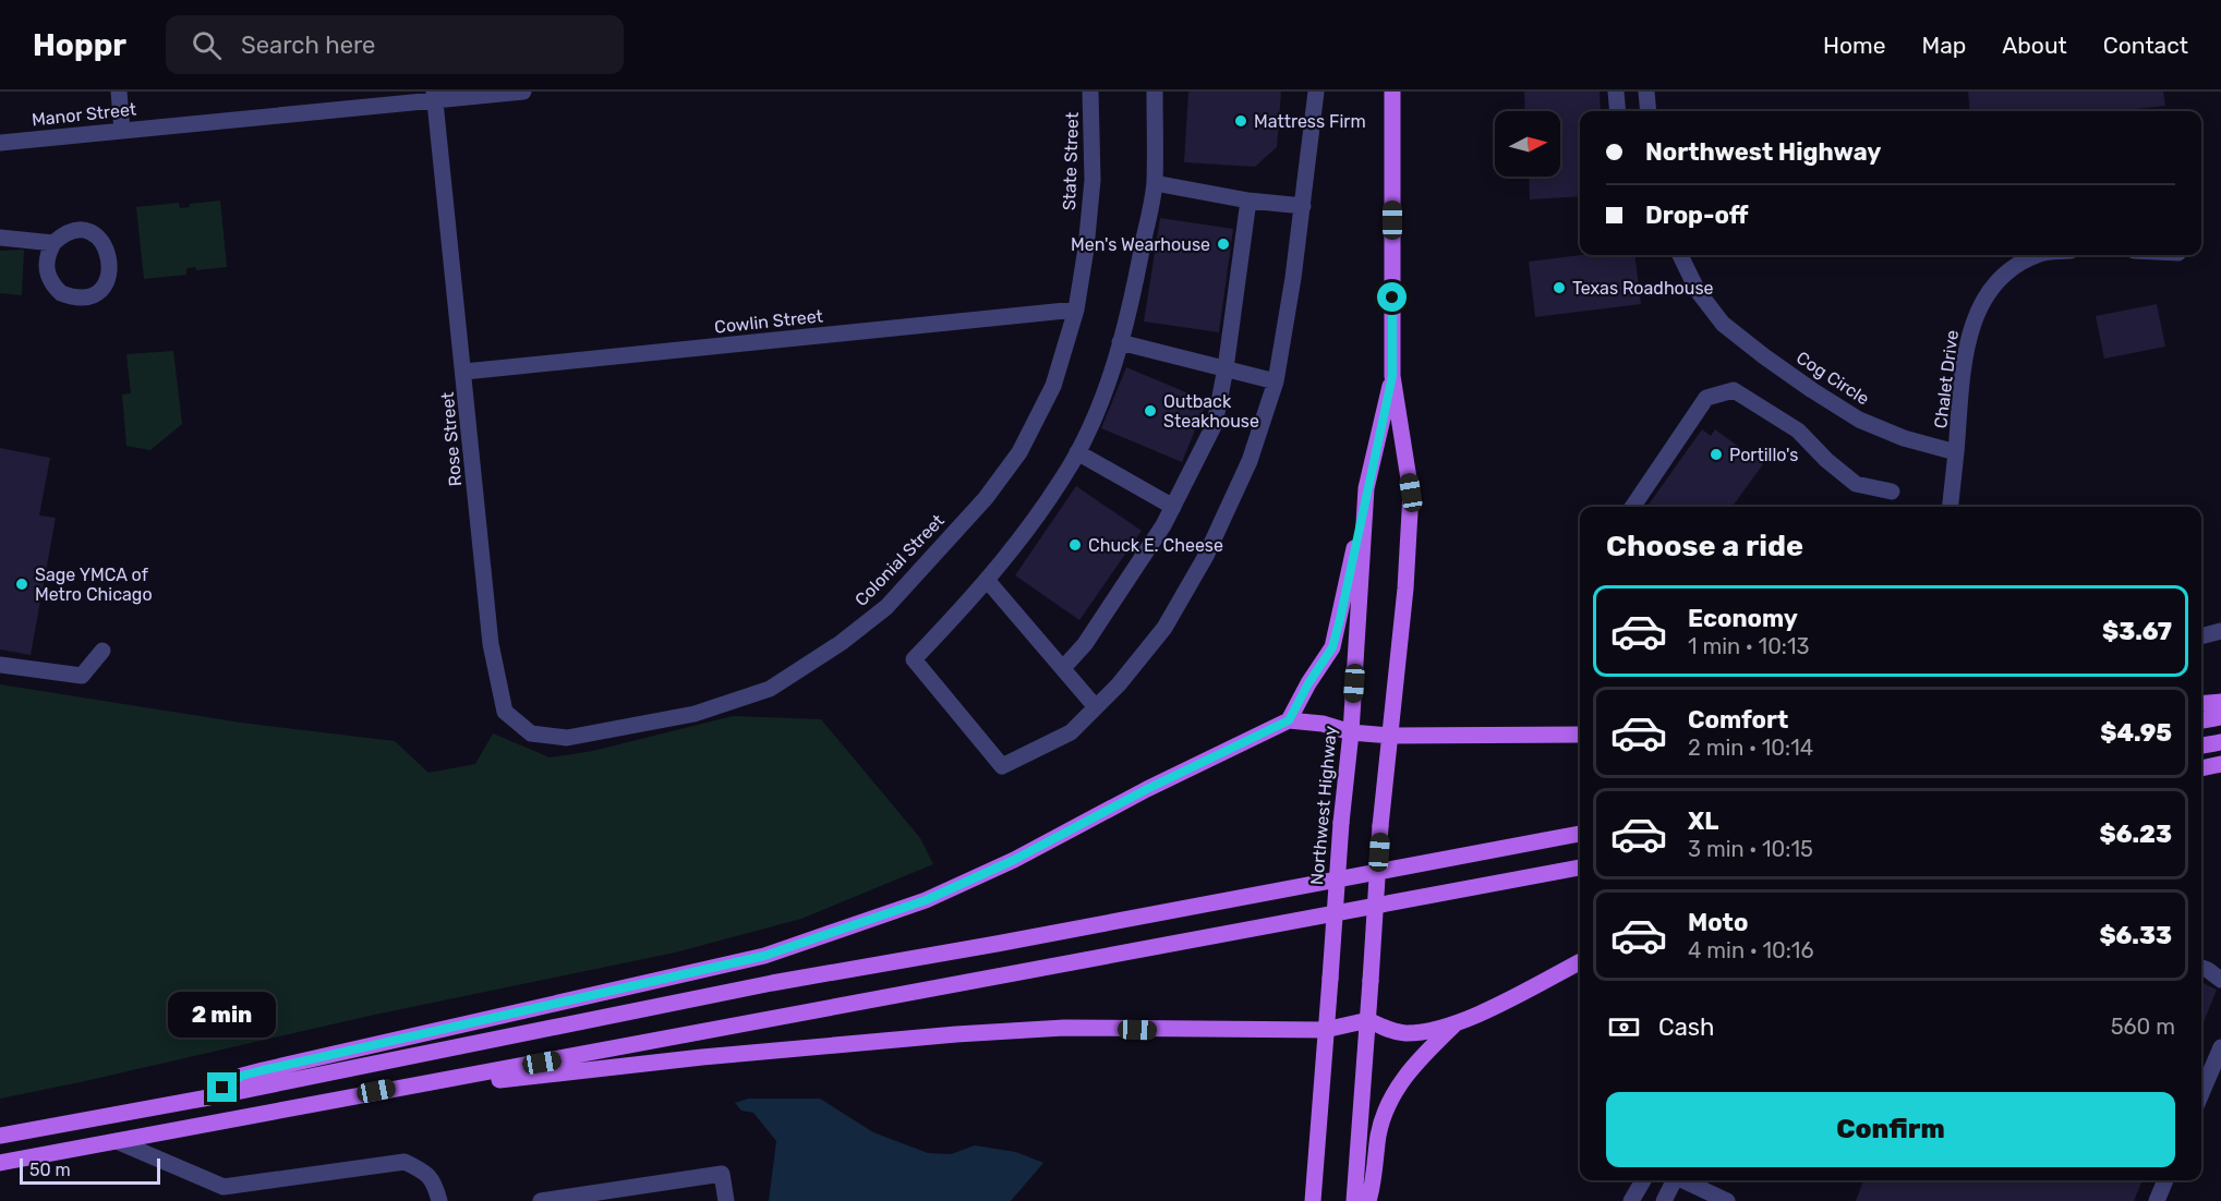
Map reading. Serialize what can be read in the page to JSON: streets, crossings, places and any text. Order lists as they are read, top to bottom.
{
  "streets": {
    "main road": ["Northwest Highway"],
    "street": [
      "Manor Street",
      "State Street",
      "Cowlin Street",
      "Cog Circle",
      "Chalet Drive",
      "Rose Street",
      "Colonial Street"
    ]
  },
  "crossings": [
    ["Manor Street", "Rose Street"],
    ["State Street", "Cowlin Street"],
    ["State Street", "Colonial Street"],
    ["Cowlin Street", "Rose Street"],
    ["Cowlin Street", "Colonial Street"],
    ["Cog Circle", "Chalet Drive"],
    ["Rose Street", "Colonial Street"]
  ],
  "places": [
    "Mattress Firm",
    "Men's Wearhouse",
    "Texas Roadhouse",
    "Outback Steakhouse",
    "Portillo's",
    "Chuck E. Cheese",
    "Sage YMCA of Metro Chicago"
  ],
  "scale_bar": "50 m",
  "north": "right",
  "page": {
    "header": "Hoppr",
    "search": "Search here",
    "nav": [
      "Home",
      "Map",
      "About",
      "Contact"
    ],
    "banner": ["Northwest Highway", "Drop-off"],
    "heading": "Choose a ride",
    "list": [
      {
        "name": "Economy",
        "note": "1 min · 10:13",
        "value": "$3.67"
      },
      {
        "name": "Comfort",
        "note": "2 min · 10:14",
        "value": "$4.95"
      },
      {
        "name": "XL",
        "note": "3 min · 10:15",
        "value": "$6.23"
      },
      {
        "name": "Moto",
        "note": "4 min · 10:16",
        "value": "$6.33"
      }
    ],
    "pay": ["Cash", "560 m"],
    "bubble": "2 min",
    "buttons": "Confirm",
    "scale": "50 m"
  }
}
